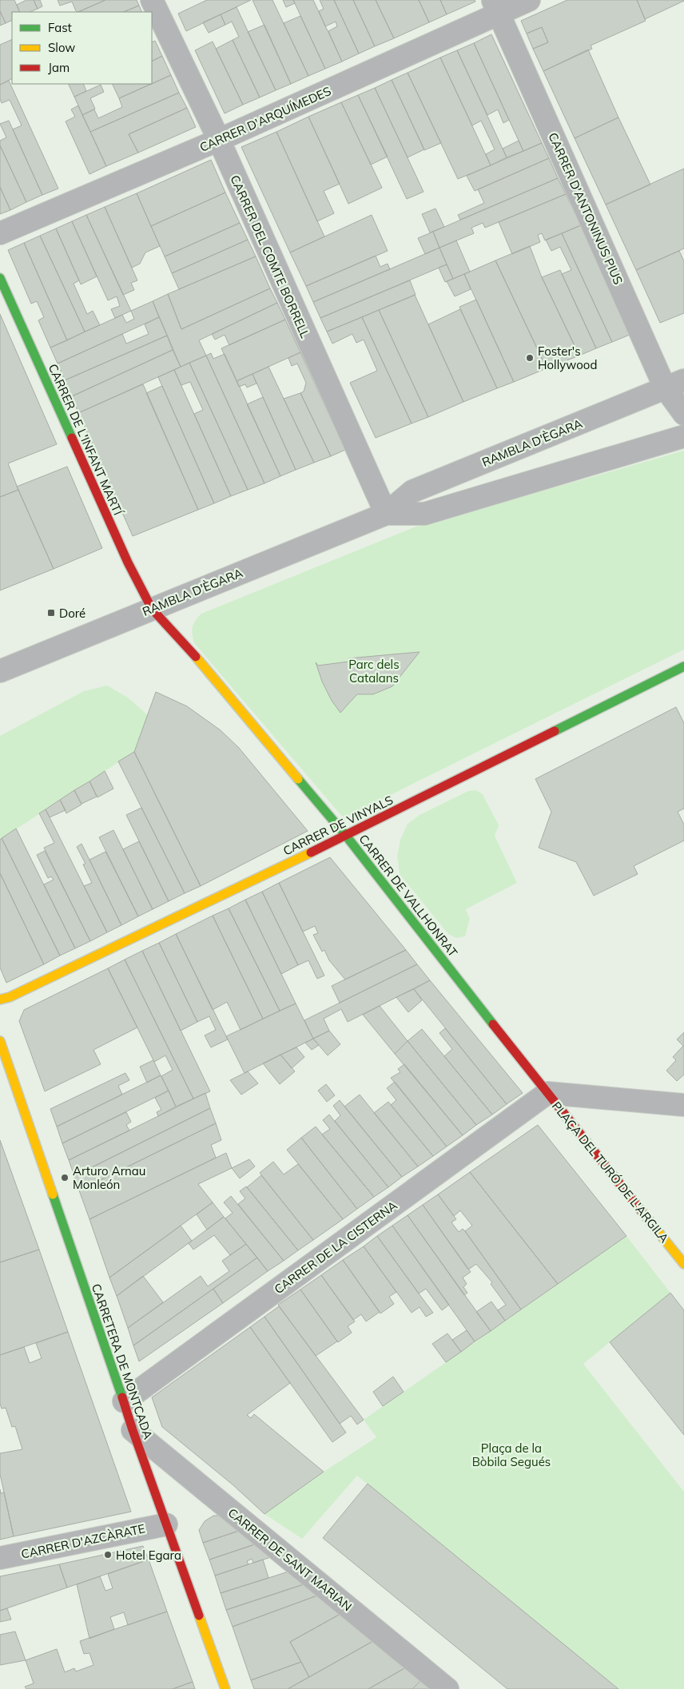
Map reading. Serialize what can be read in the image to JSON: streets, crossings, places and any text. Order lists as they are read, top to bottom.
{
  "streets": {
    "street": [
      "CARRER D'ARQUÍMEDES",
      "CARRER D'ANTONINUS PIUS",
      "CARRER DEL COMTE BORRELL",
      "CARRER DE L'INFANT MARTÍ",
      "RAMBLA D'ÈGARA",
      "CARRER DE VINYALS",
      "CARRER DE VALLHONRAT",
      "PLAÇA DEL TURÓ DE L'ARGILA",
      "CARRER DE LA CISTERNA",
      "CARRETERA DE MONTCADA",
      "CARRER D'AZCÀRATE",
      "CARRER DE SANT MARIAN"
    ]
  },
  "crossings": [
    ["CARRER D'ARQUÍMEDES", "CARRER D'ANTONINUS PIUS"],
    ["CARRER D'ARQUÍMEDES", "CARRER DEL COMTE BORRELL"],
    ["CARRER D'ANTONINUS PIUS", "RAMBLA D'ÈGARA"],
    ["CARRER DEL COMTE BORRELL", "RAMBLA D'ÈGARA"],
    ["CARRER DE L'INFANT MARTÍ", "RAMBLA D'ÈGARA"],
    ["CARRER DE L'INFANT MARTÍ", "CARRER DE VALLHONRAT"],
    ["RAMBLA D'ÈGARA", "CARRER DE VALLHONRAT"],
    ["CARRER DE VINYALS", "CARRER DE VALLHONRAT"],
    ["CARRER DE VALLHONRAT", "PLAÇA DEL TURÓ DE L'ARGILA"],
    ["CARRER DE VALLHONRAT", "CARRER DE LA CISTERNA"],
    ["PLAÇA DEL TURÓ DE L'ARGILA", "CARRER DE LA CISTERNA"],
    ["CARRER DE LA CISTERNA", "CARRETERA DE MONTCADA"],
    ["CARRETERA DE MONTCADA", "CARRER D'AZCÀRATE"],
    ["CARRETERA DE MONTCADA", "CARRER DE SANT MARIAN"]
  ],
  "parks": ["Parc dels Catalans", "Plaça de la Bòbila Segués"],
  "places": {
    "other": ["Foster's Hollywood", "Arturo Arnau Monleón", "Hotel Egara"],
    "transit": ["Doré"]
  },
  "legend": ["Fast", "Slow", "Jam"]
}
